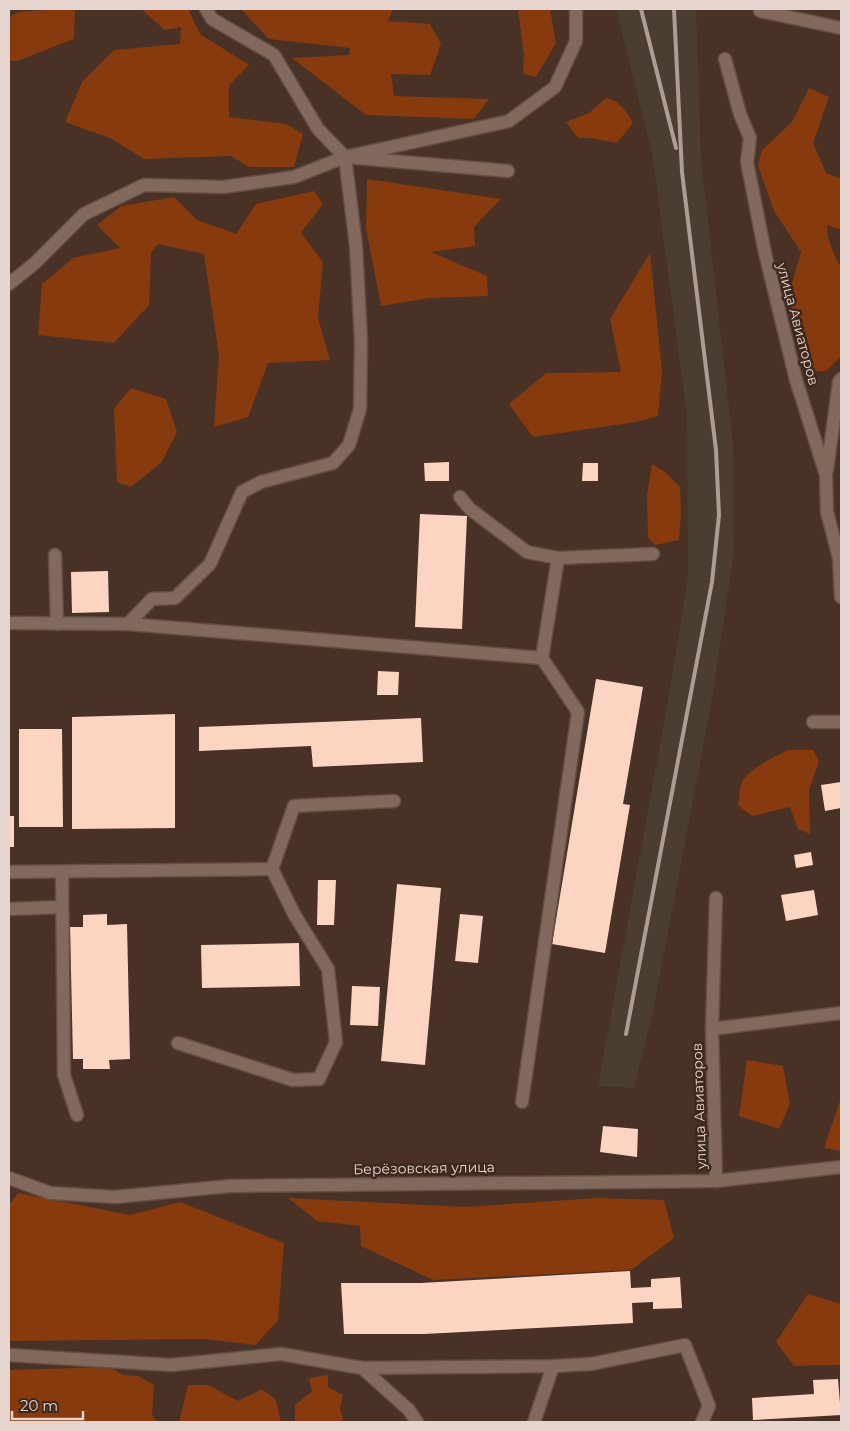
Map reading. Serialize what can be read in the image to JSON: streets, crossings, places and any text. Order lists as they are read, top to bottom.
{
  "streets": {
    "street": ["улица Авиаторов", "Берёзовская улица"]
  },
  "crossings": [
    ["улица Авиаторов", "Берёзовская улица"]
  ],
  "scale_bar": "20 m"
}
